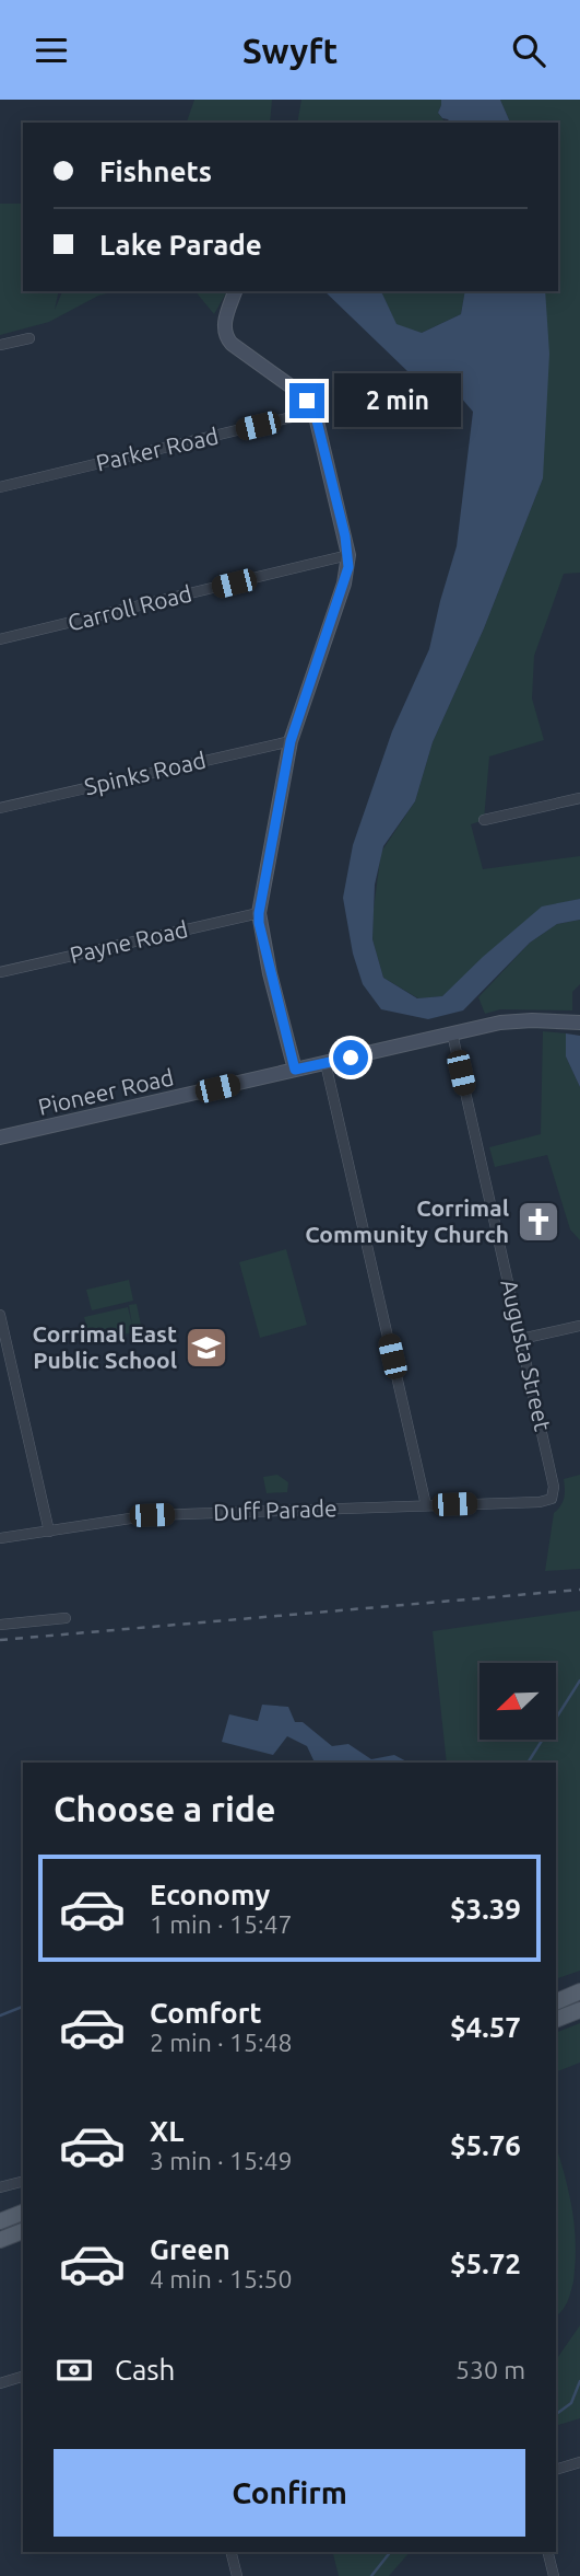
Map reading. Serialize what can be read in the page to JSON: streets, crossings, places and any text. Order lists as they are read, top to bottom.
{
  "streets": {
    "main road": ["Pioneer Road"],
    "street": [
      "Parker Road",
      "Carroll Road",
      "Spinks Road",
      "Payne Road",
      "Augusta Street",
      "Duff Parade"
    ]
  },
  "crossings": [
    ["Pioneer Road", "Augusta Street"],
    ["Augusta Street", "Duff Parade"]
  ],
  "places": {
    "church": ["Corrimal Community Church"],
    "school or university": ["Corrimal East Public School"]
  },
  "north": "bottom left",
  "page": {
    "header": "Swyft",
    "banner": ["Fishnets", "Lake Parade"],
    "bubble": "2 min",
    "heading": "Choose a ride",
    "list": [
      {
        "name": "Economy",
        "note": "1 min · 15:47",
        "value": "$3.39"
      },
      {
        "name": "Comfort",
        "note": "2 min · 15:48",
        "value": "$4.57"
      },
      {
        "name": "XL",
        "note": "3 min · 15:49",
        "value": "$5.76"
      },
      {
        "name": "Green",
        "note": "4 min · 15:50",
        "value": "$5.72"
      }
    ],
    "pay": ["Cash", "530 m"],
    "buttons": "Confirm"
  }
}
